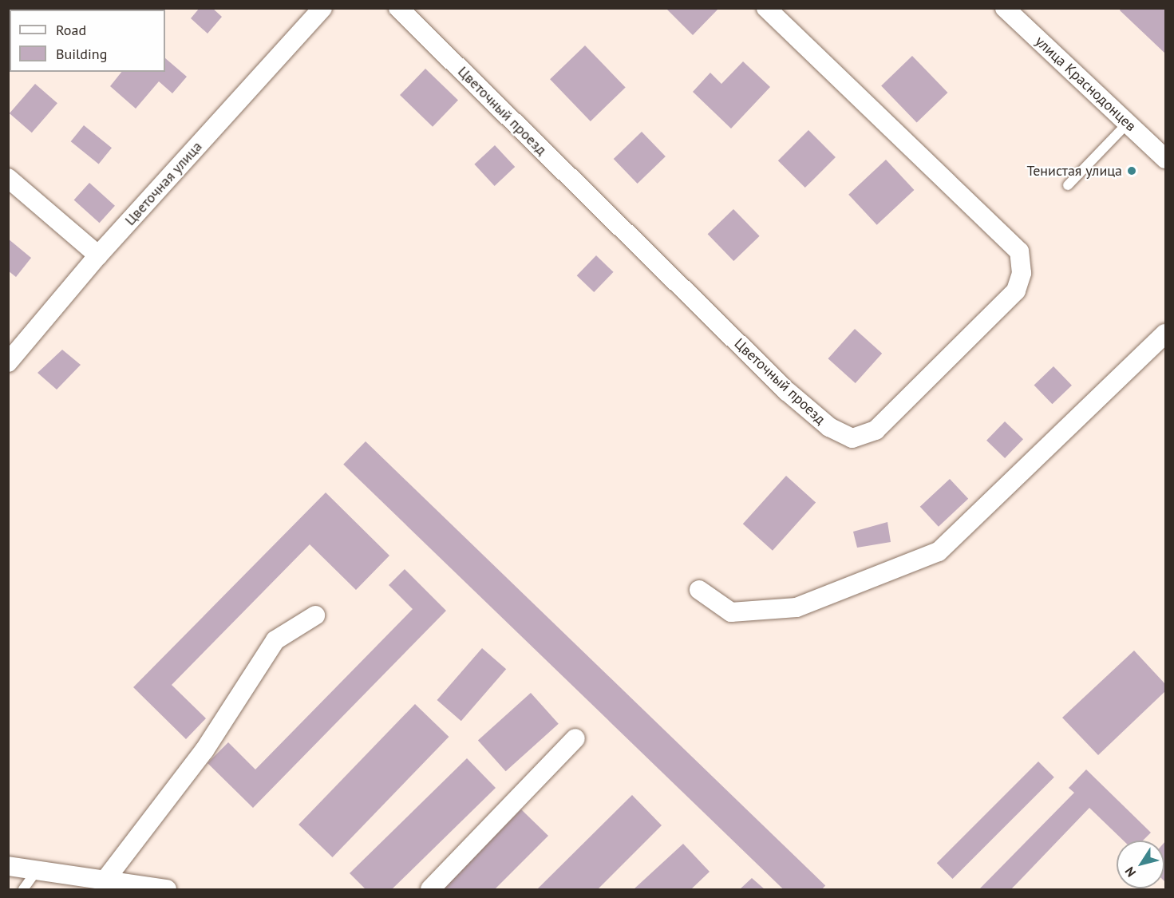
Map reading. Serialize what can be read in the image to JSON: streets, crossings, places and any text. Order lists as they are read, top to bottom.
{
  "streets": {
    "street": ["улица Краснодонцев", "Цветочный проезд", "Цветочная улица"]
  },
  "places": ["Тенистая улица"],
  "legend": ["Road", "Building"],
  "north": "bottom left"
}
